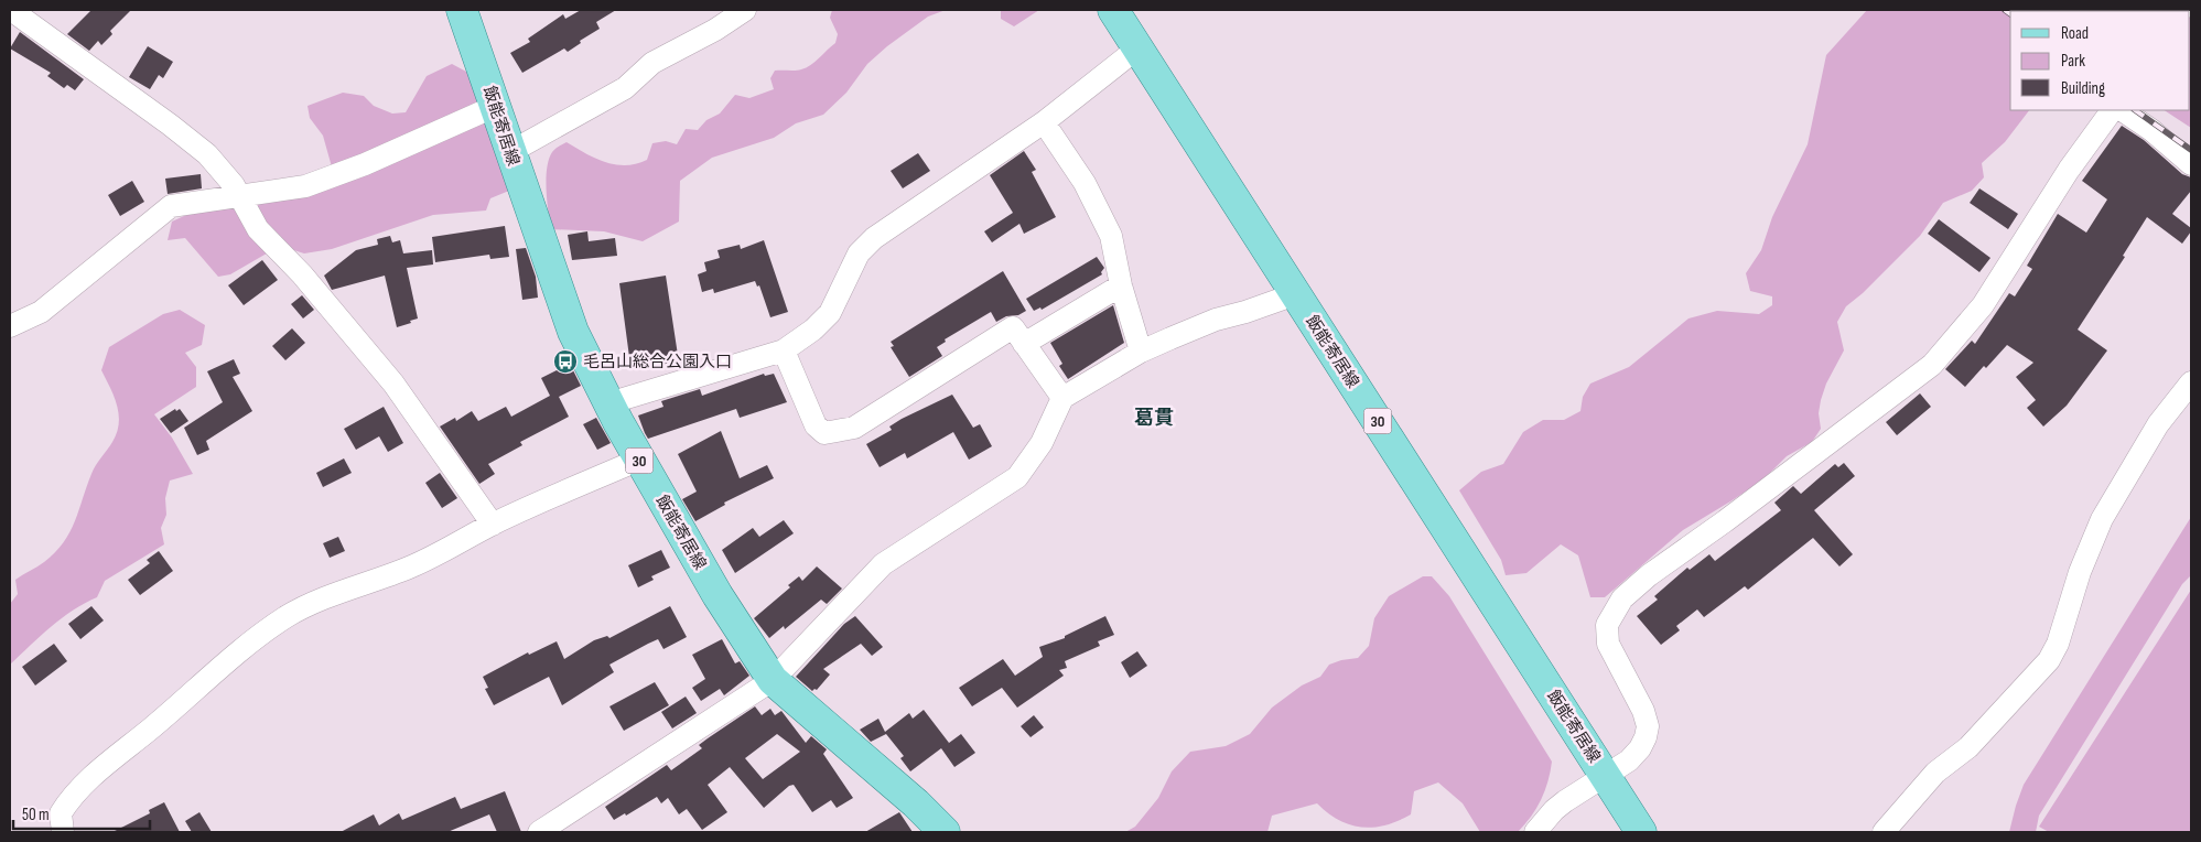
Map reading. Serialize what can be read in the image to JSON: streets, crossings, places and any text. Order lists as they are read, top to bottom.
{
  "streets": {
    "main road": ["飯能寄居線", "30"]
  },
  "districts": ["葛貫"],
  "places": {
    "bus stop": ["毛呂山総合公園入口"]
  },
  "legend": ["Road", "Park", "Building"],
  "scale_bar": "50 m"
}
